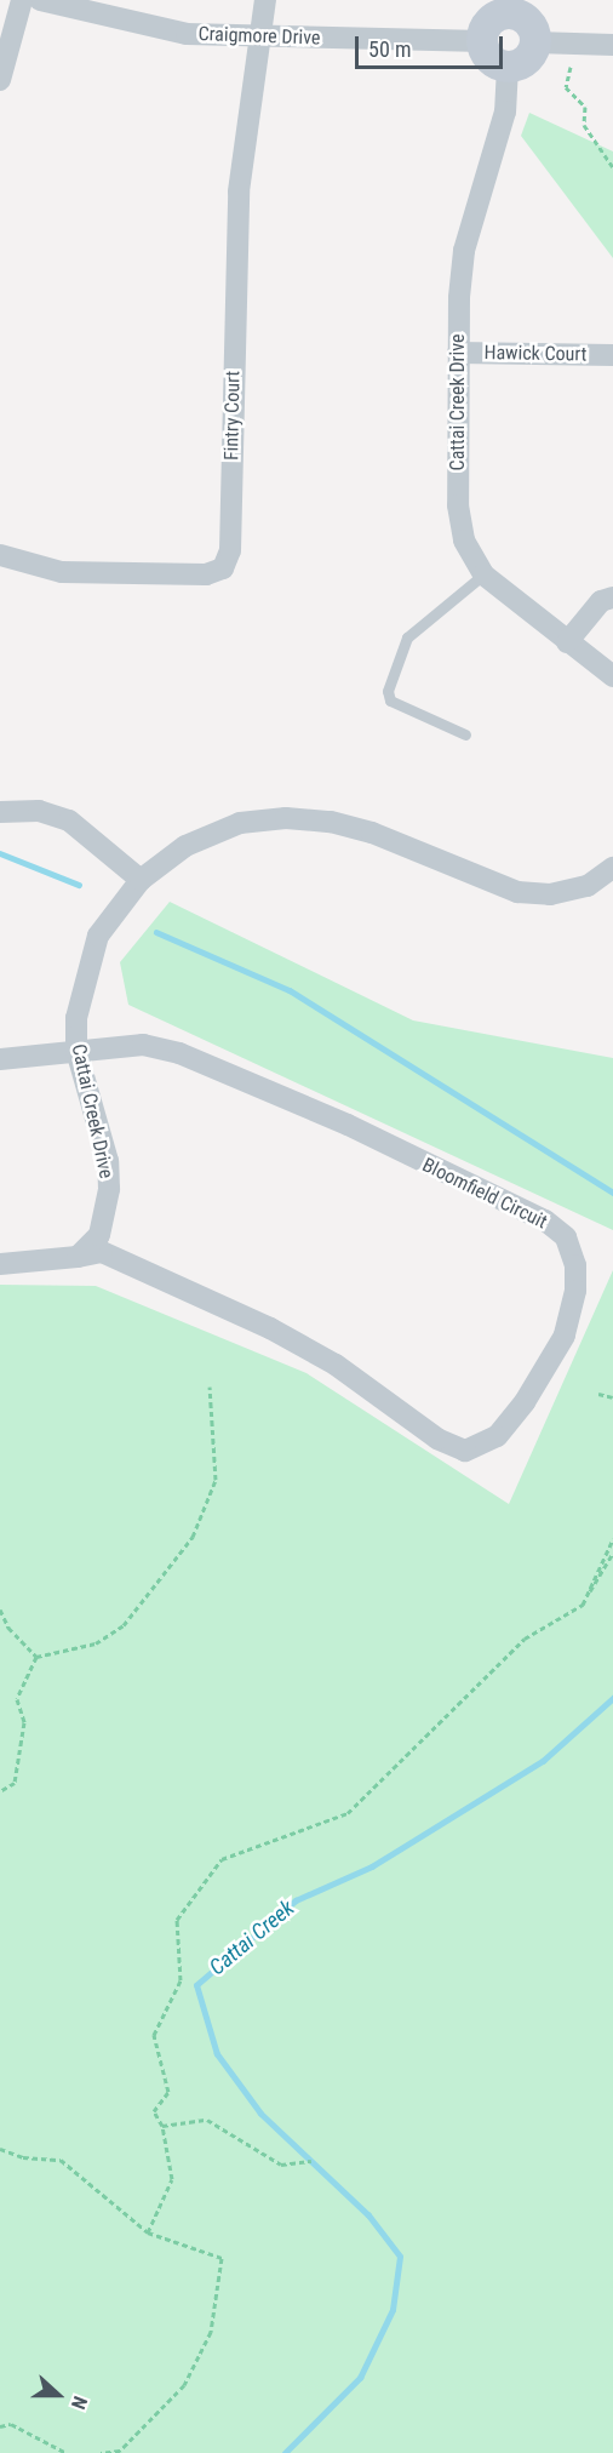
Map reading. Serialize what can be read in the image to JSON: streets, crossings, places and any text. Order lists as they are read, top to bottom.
{
  "streets": {
    "street": [
      "Craigmore Drive",
      "Hawick Court",
      "Cattai Creek Drive",
      "Fintry Court",
      "Bloomfield Circuit"
    ]
  },
  "crossings": [
    ["Craigmore Drive", "Cattai Creek Drive"],
    ["Craigmore Drive", "Fintry Court"],
    ["Hawick Court", "Cattai Creek Drive"],
    ["Cattai Creek Drive", "Bloomfield Circuit"]
  ],
  "water": ["Cattai Creek"],
  "scale_bar": "50 m",
  "north": "right"
}
